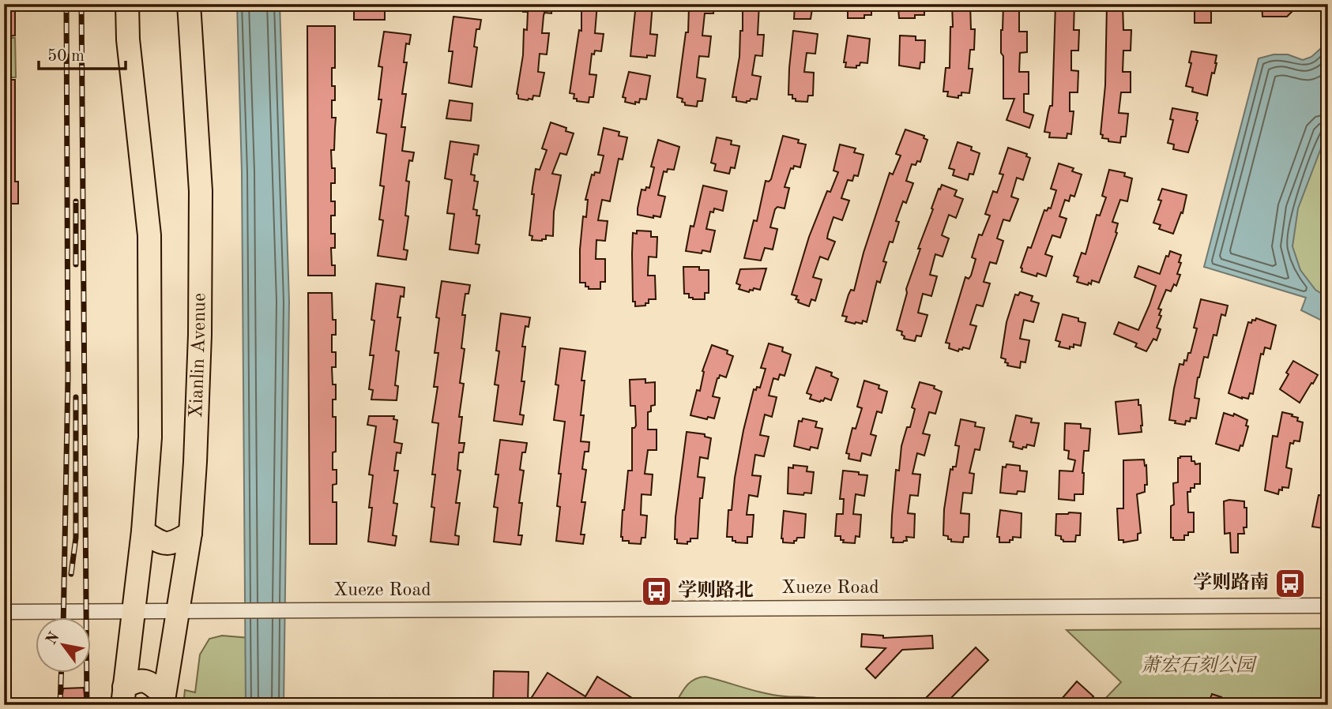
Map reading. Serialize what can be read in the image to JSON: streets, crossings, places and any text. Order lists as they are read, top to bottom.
{
  "streets": {
    "main road": ["Xianlin Avenue"],
    "street": ["Xueze Road"]
  },
  "crossings": [
    ["Xianlin Avenue", "Xueze Road"]
  ],
  "parks": ["萧宏石刻公园"],
  "places": {
    "bus stop": ["学则路南", "学则路北"]
  },
  "scale_bar": "50 m",
  "north": "top left"
}
